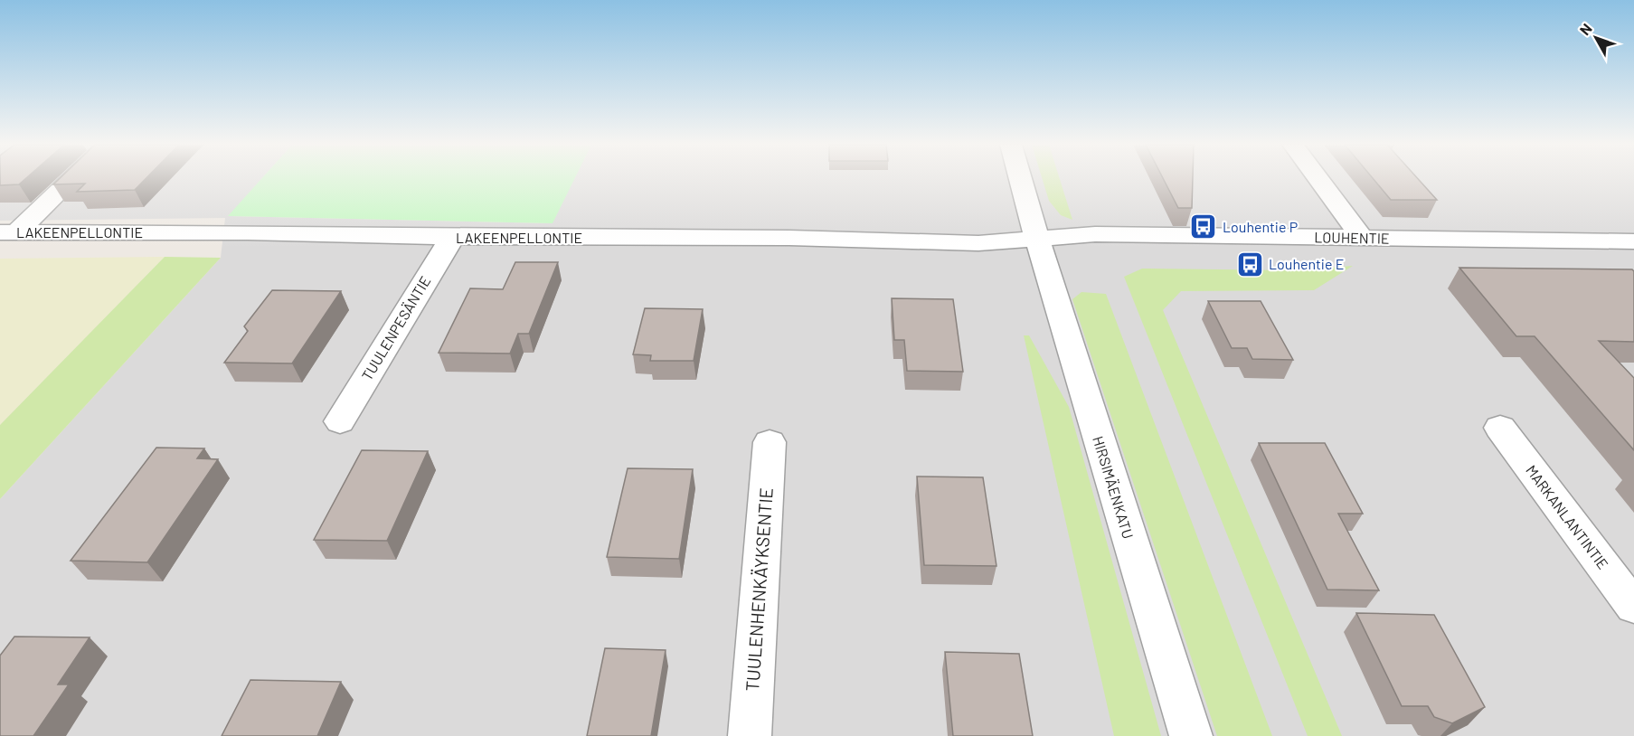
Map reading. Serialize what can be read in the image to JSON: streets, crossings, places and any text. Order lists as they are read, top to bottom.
{
  "streets": {
    "street": [
      "LAKEENPELLONTIE",
      "LOUHENTIE",
      "TUULENPESÄNTIE",
      "HIRSIMÄENKATU",
      "MARKANLANTINTIE",
      "TUULENHENKÄYKSENTIE"
    ]
  },
  "crossings": [
    ["LAKEENPELLONTIE", "LOUHENTIE"],
    ["LAKEENPELLONTIE", "TUULENPESÄNTIE"],
    ["LAKEENPELLONTIE", "HIRSIMÄENKATU"],
    ["LOUHENTIE", "HIRSIMÄENKATU"]
  ],
  "places": {
    "bus stop": ["Louhentie P", "Louhentie E"]
  },
  "north": "top left"
}
